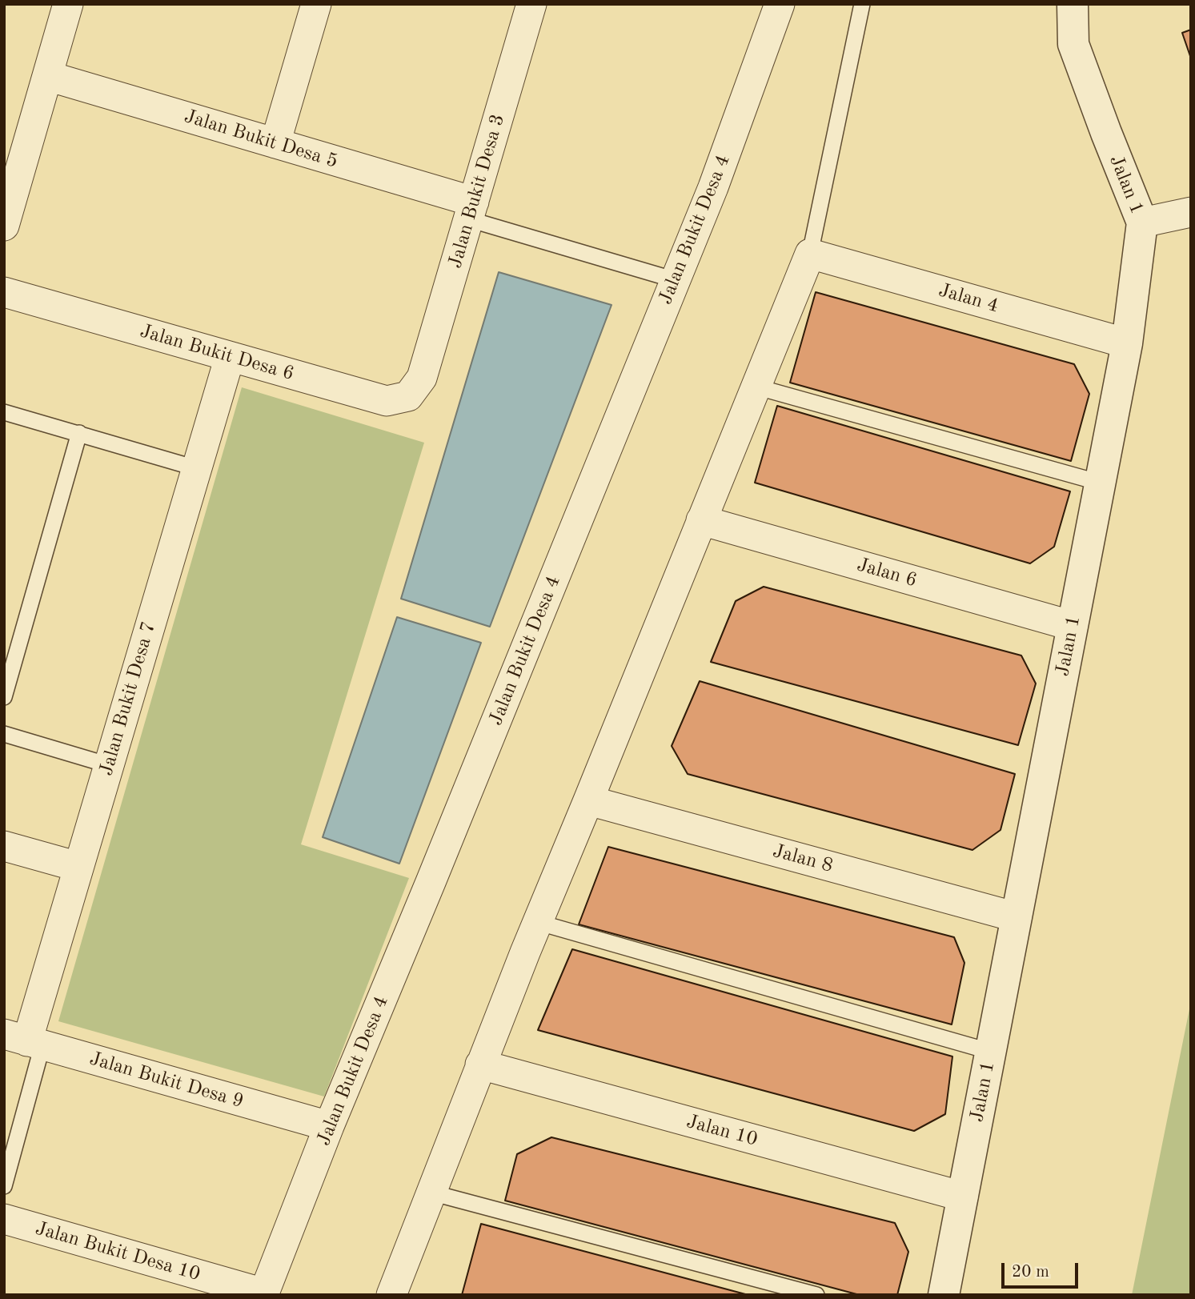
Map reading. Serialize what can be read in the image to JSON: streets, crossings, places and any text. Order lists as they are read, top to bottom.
{
  "streets": {
    "street": [
      "Jalan Bukit Desa 5",
      "Jalan 1",
      "Jalan Bukit Desa 3",
      "Jalan Bukit Desa 4",
      "Jalan 4",
      "Jalan Bukit Desa 6",
      "Jalan 6",
      "Jalan Bukit Desa 7",
      "Jalan 8",
      "Jalan Bukit Desa 9",
      "Jalan 10",
      "Jalan Bukit Desa 10"
    ]
  },
  "crossings": [
    ["Jalan Bukit Desa 5", "Jalan Bukit Desa 3"],
    ["Jalan 1", "Jalan 4"],
    ["Jalan 1", "Jalan 6"],
    ["Jalan 1", "Jalan 8"],
    ["Jalan 1", "Jalan 10"],
    ["Jalan Bukit Desa 3", "Jalan Bukit Desa 6"],
    ["Jalan Bukit Desa 4", "Jalan Bukit Desa 9"],
    ["Jalan Bukit Desa 4", "Jalan Bukit Desa 10"],
    ["Jalan Bukit Desa 6", "Jalan Bukit Desa 7"],
    ["Jalan Bukit Desa 7", "Jalan Bukit Desa 9"]
  ],
  "scale_bar": "20 m"
}
